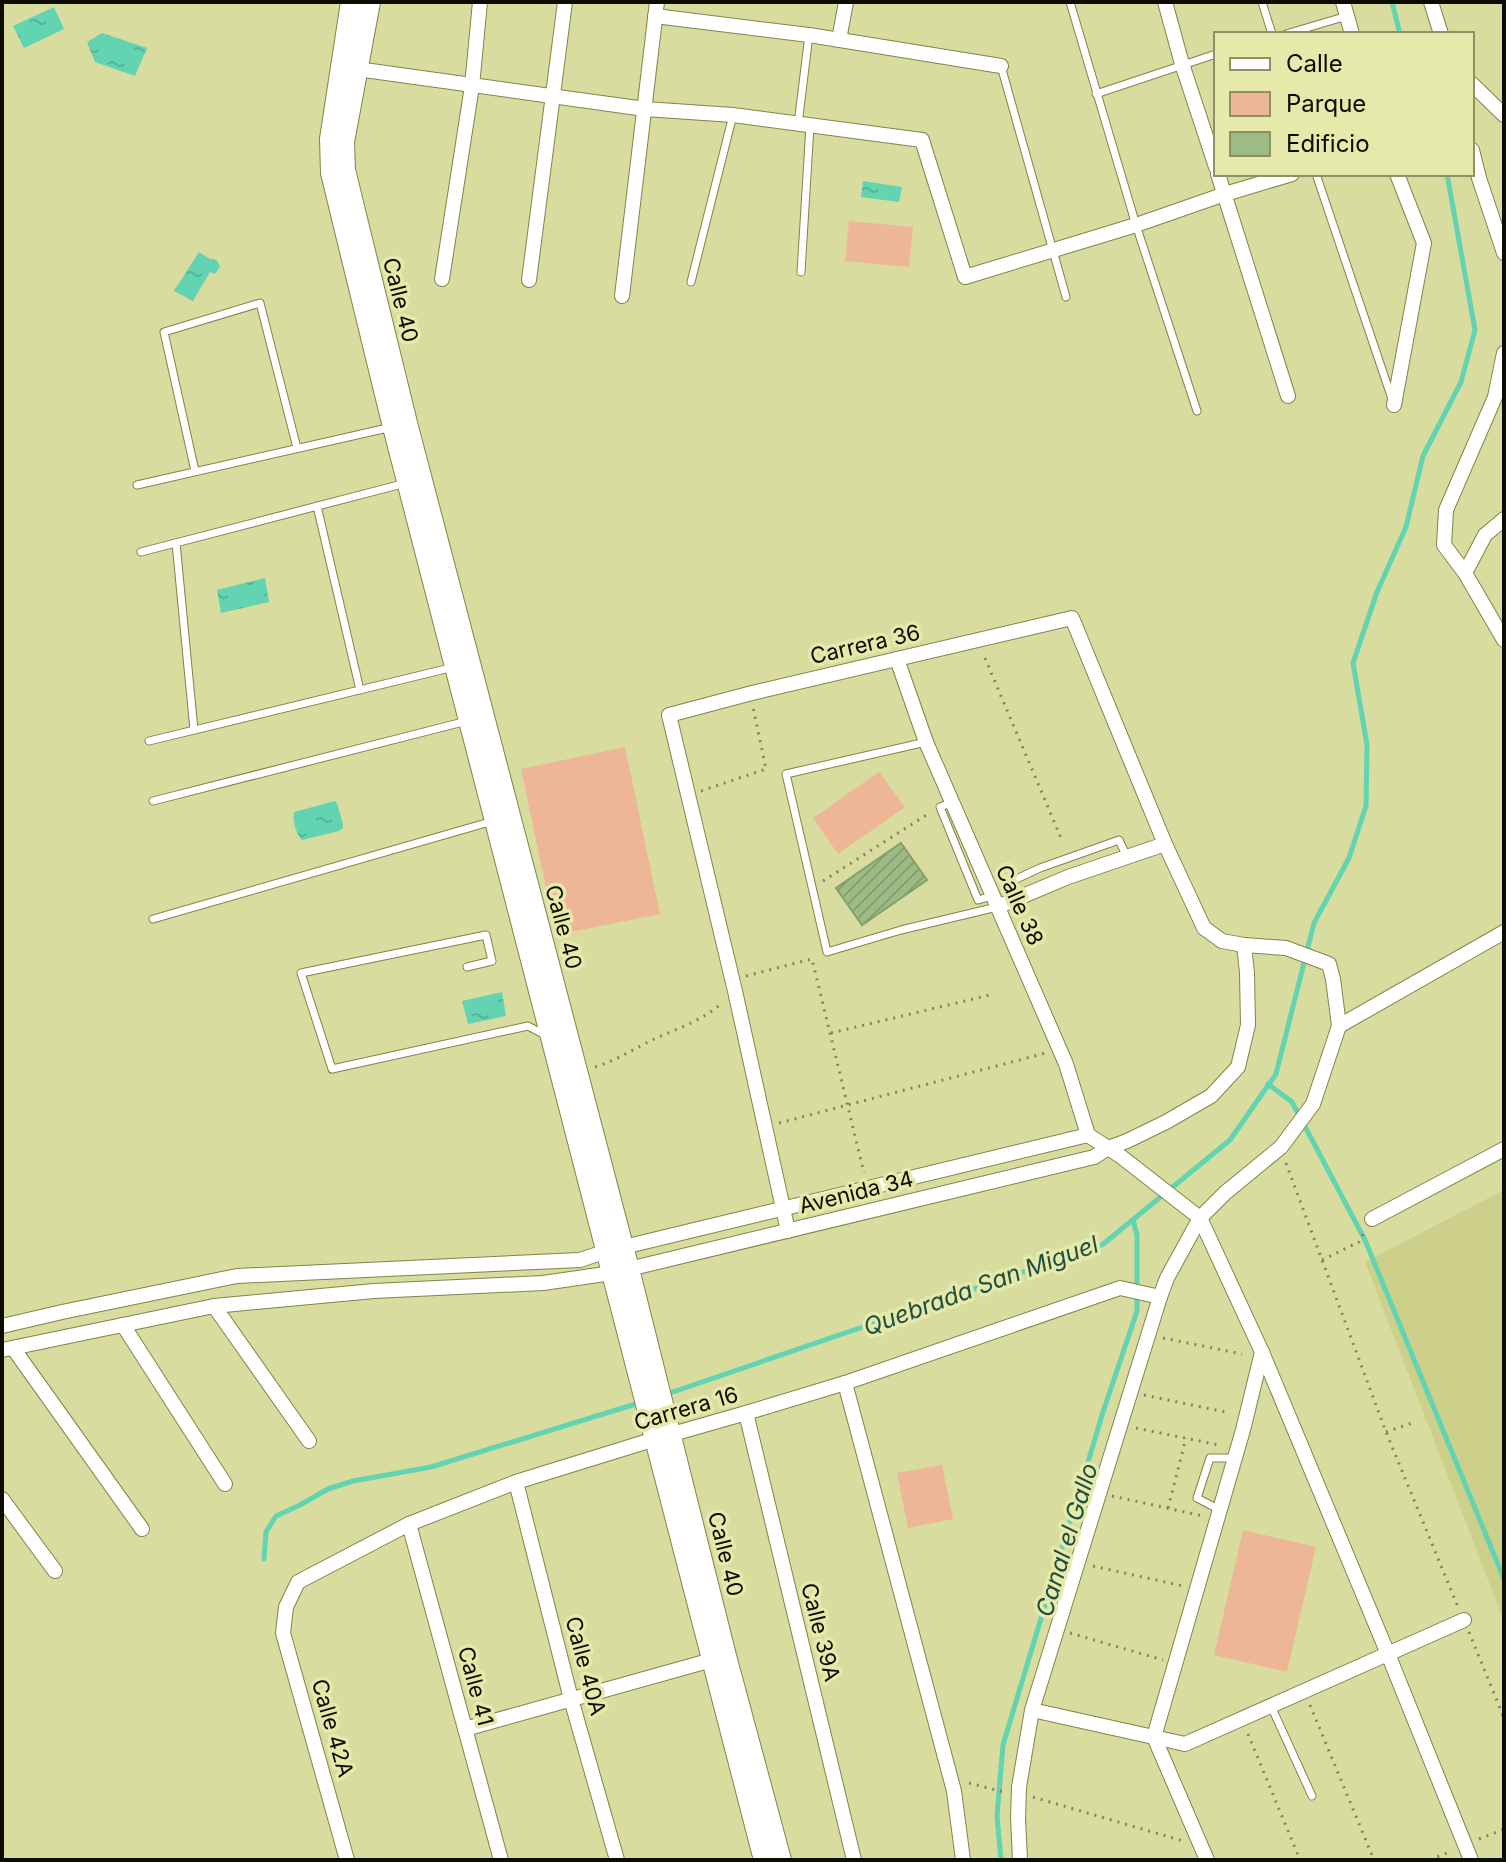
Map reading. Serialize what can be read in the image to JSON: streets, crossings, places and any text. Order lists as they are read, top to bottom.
{
  "streets": {
    "main road": ["Calle 40"],
    "street": [
      "Carrera 36",
      "Calle 38",
      "Avenida 34",
      "Carrera 16",
      "Calle 39A",
      "Calle 40A",
      "Calle 41",
      "Calle 42A"
    ]
  },
  "crossings": [
    ["Calle 40", "Avenida 34"],
    ["Calle 40", "Carrera 16"],
    ["Carrera 36", "Calle 38"],
    ["Calle 38", "Avenida 34"],
    ["Carrera 16", "Calle 39A"],
    ["Carrera 16", "Calle 40A"],
    ["Carrera 16", "Calle 41"],
    ["Carrera 16", "Calle 42A"]
  ],
  "water": ["Quebrada San Miguel", "Canal el Gallo"],
  "legend": ["Calle", "Parque", "Edificio"]
}
